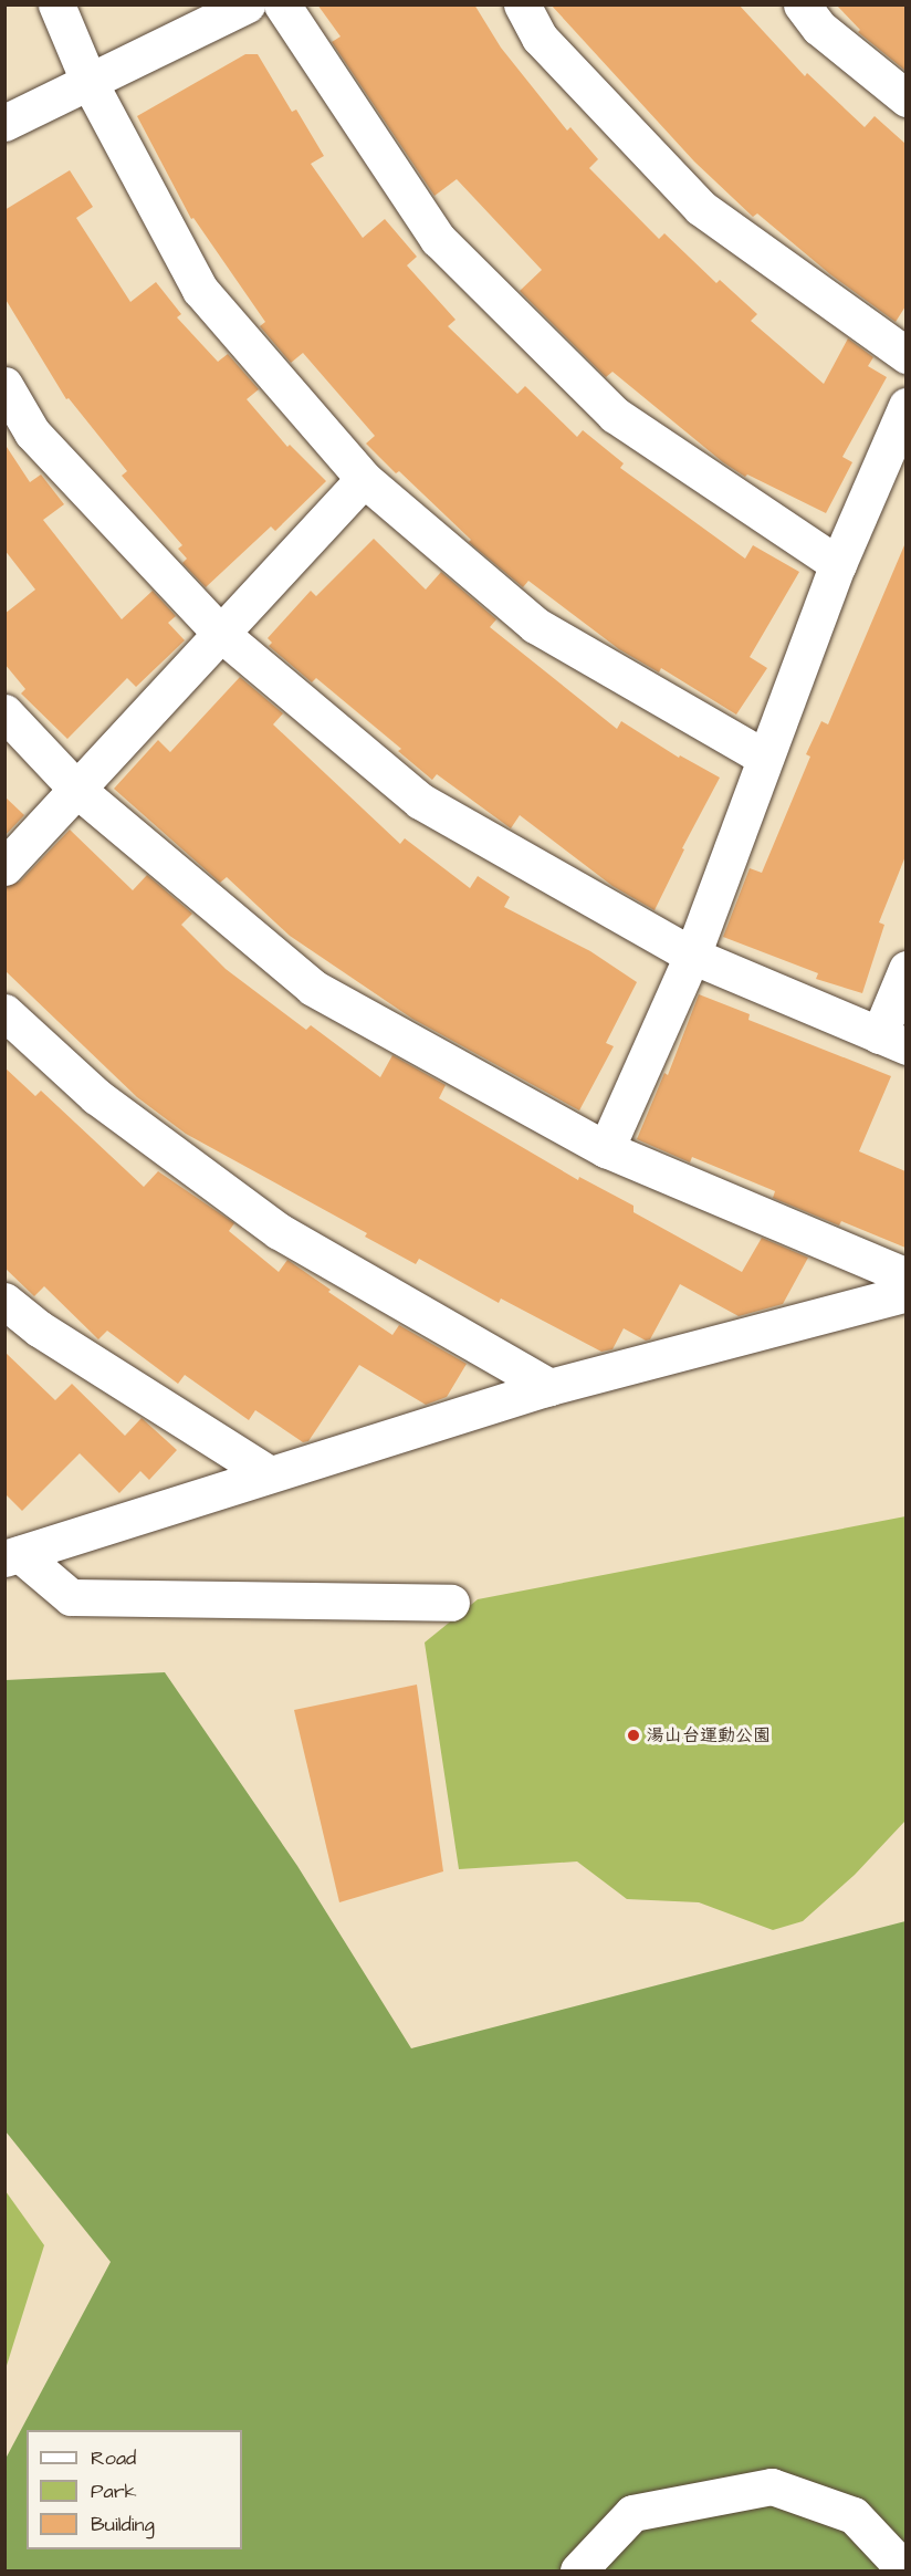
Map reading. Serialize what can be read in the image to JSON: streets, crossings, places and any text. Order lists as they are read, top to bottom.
{
  "places": ["湯山台運動公園"],
  "legend": ["Road", "Park", "Building"]
}
